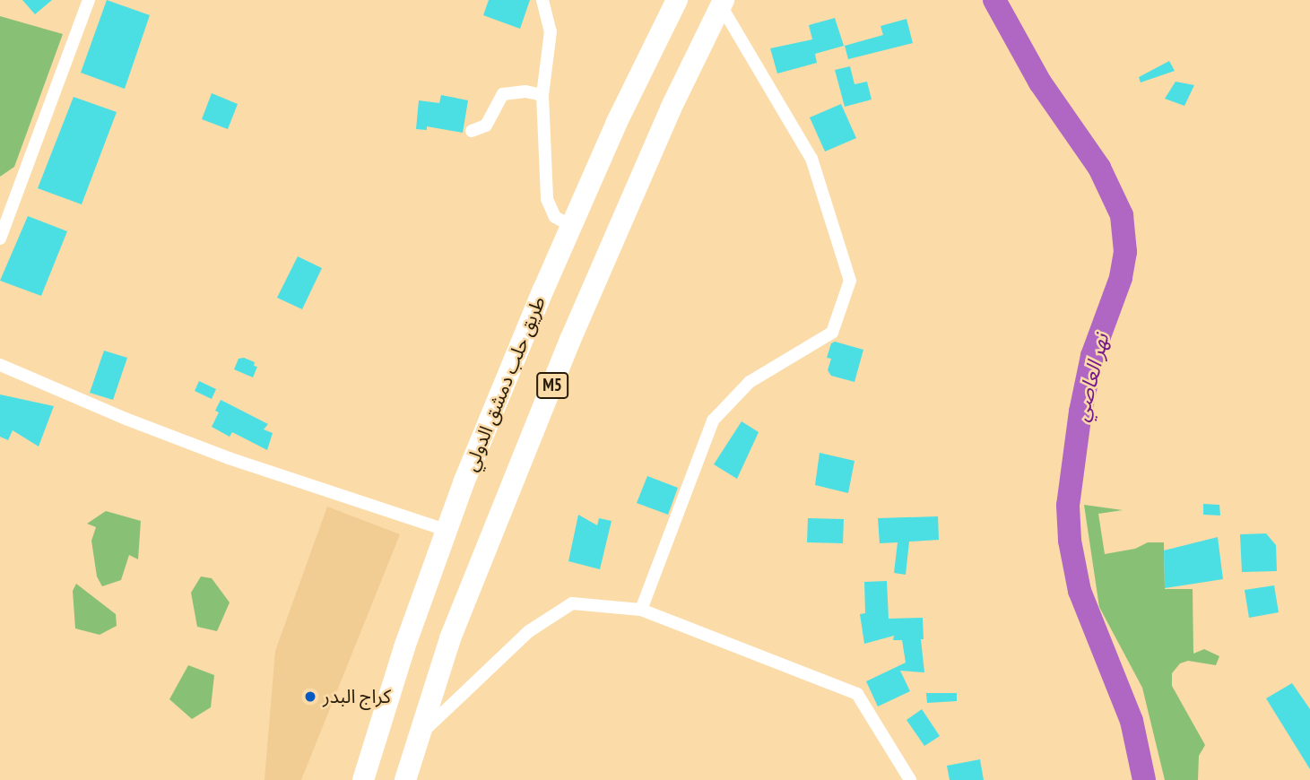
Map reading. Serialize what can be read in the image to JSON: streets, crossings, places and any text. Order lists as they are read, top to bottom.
{
  "streets": {
    "highway": ["طريق حلب دمشق الدولي", "M5"]
  },
  "water": ["نهر العاصي"],
  "places": ["كراج البدر"]
}
